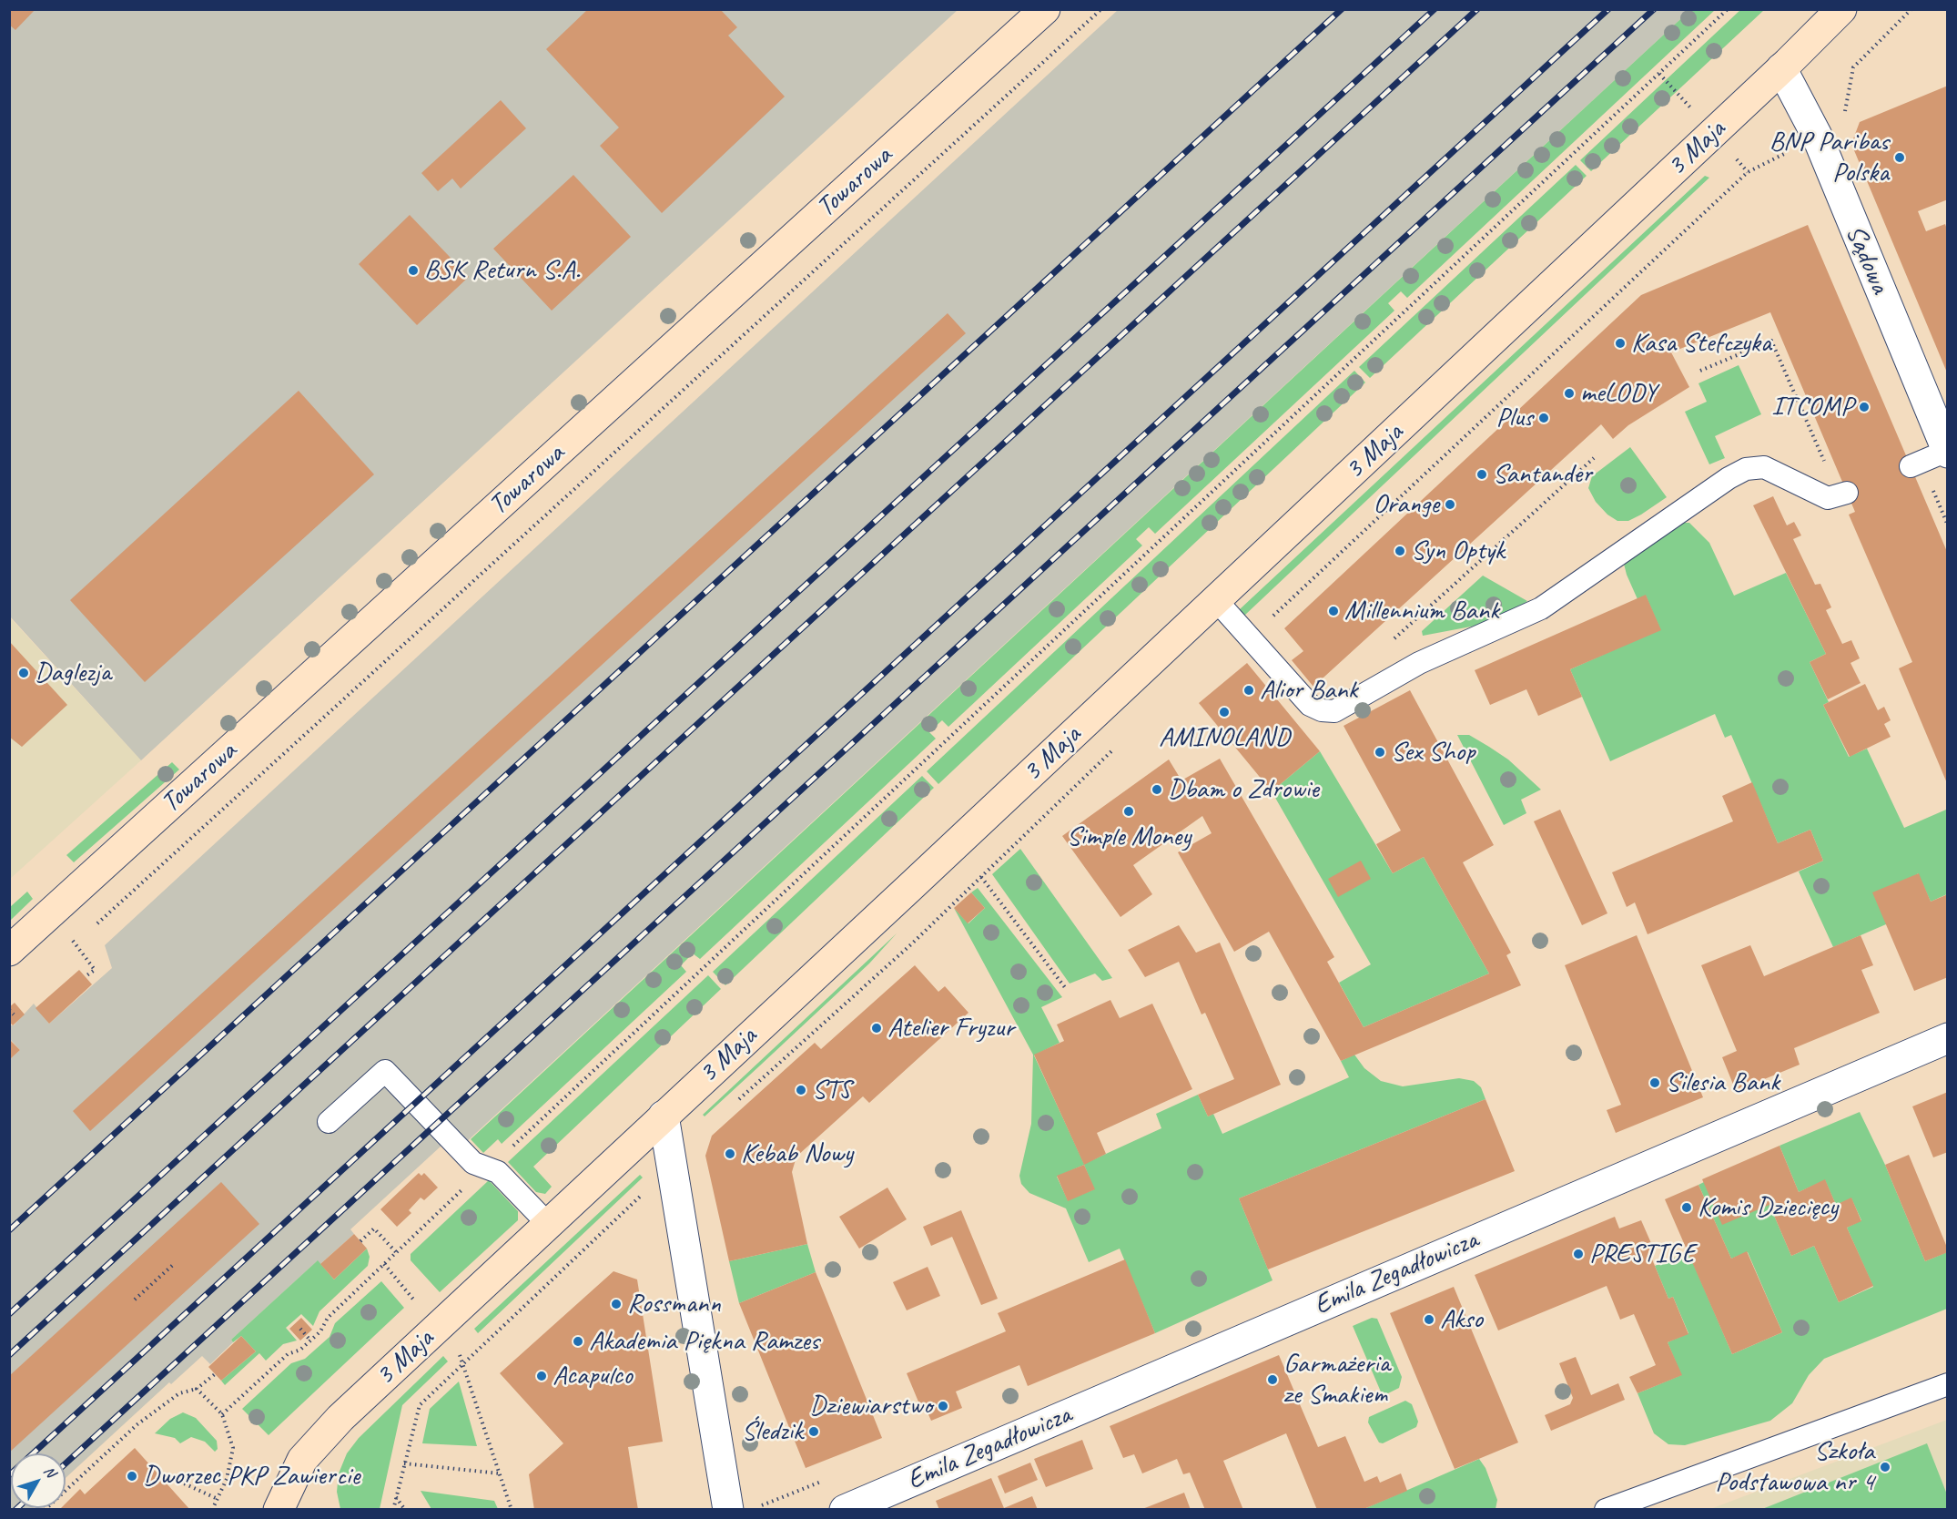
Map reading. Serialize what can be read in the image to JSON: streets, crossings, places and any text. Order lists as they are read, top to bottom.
{
  "streets": {
    "street": [
      "3 Maja",
      "Towarowa",
      "Sądowa",
      "Emila Zegadłowicza"
    ]
  },
  "crossings": [
    ["3 Maja", "Sądowa"]
  ],
  "places": [
    "BNP Paribas Polska",
    "BSK Return S.A.",
    "Kasa Stefczyka",
    "meLODY",
    "ITCOMP",
    "Plus",
    "Santander",
    "Orange",
    "Syn Optyk",
    "Millennium Bank",
    "Daglezja",
    "Alior Bank",
    "AMINOLAND",
    "Sex Shop",
    "Dbam o Zdrowie",
    "Simple Money",
    "Atelier Fryzur",
    "Silesia Bank",
    "STS",
    "Kebab Nowy",
    "Komis Dziecięcy",
    "PRESTIGE",
    "Rossmann",
    "Akso",
    "Akademia Piękna Ramzes",
    "Acapulco",
    "Garmażeria ze Smakiem",
    "Dziewiarstwo",
    "Śledzik",
    "Szkoła Podstawowa nr 4",
    "Dworzec PKP Zawiercie"
  ],
  "north": "top right"
}
